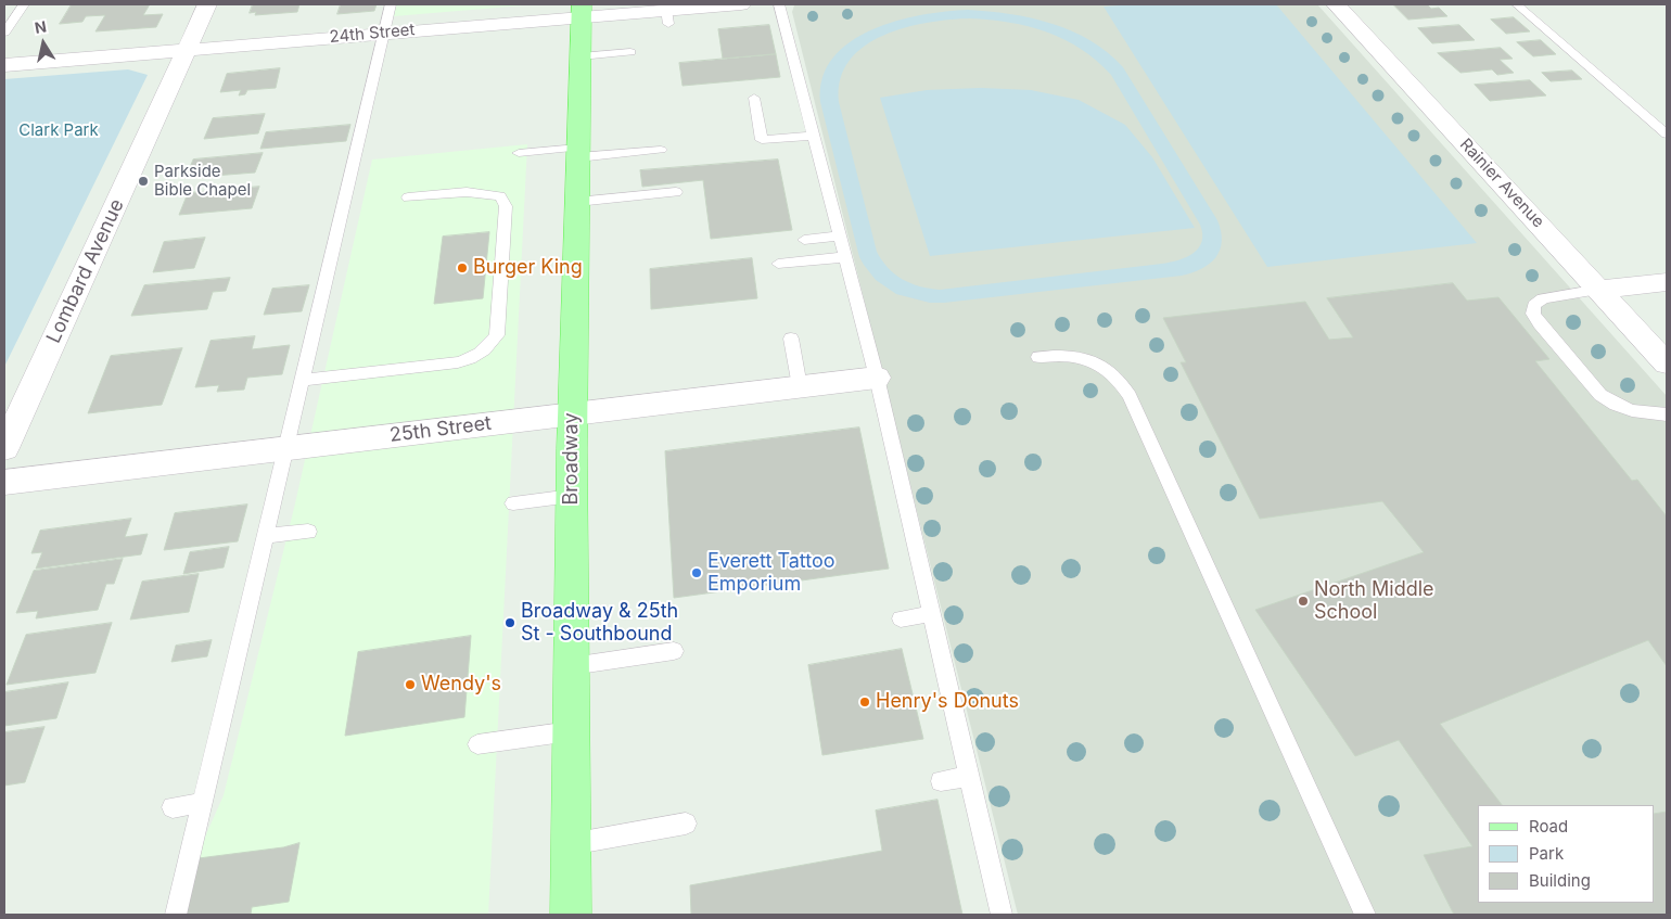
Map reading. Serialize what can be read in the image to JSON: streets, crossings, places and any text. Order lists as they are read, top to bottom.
{
  "streets": {
    "main road": ["Broadway"],
    "street": [
      "24th Street",
      "Rainier Avenue",
      "Lombard Avenue",
      "25th Street"
    ]
  },
  "crossings": [
    ["24th Street", "Lombard Avenue"],
    ["24th Street", "Broadway"],
    ["25th Street", "Broadway"]
  ],
  "parks": ["Clark Park"],
  "places": [
    "Parkside Bible Chapel",
    "Burger King",
    "Everett Tattoo Emporium",
    "North Middle School",
    "Broadway & 25th St - Southbound",
    "Wendy's",
    "Henry's Donuts"
  ],
  "legend": ["Road", "Park", "Building"],
  "north": "top"
}
